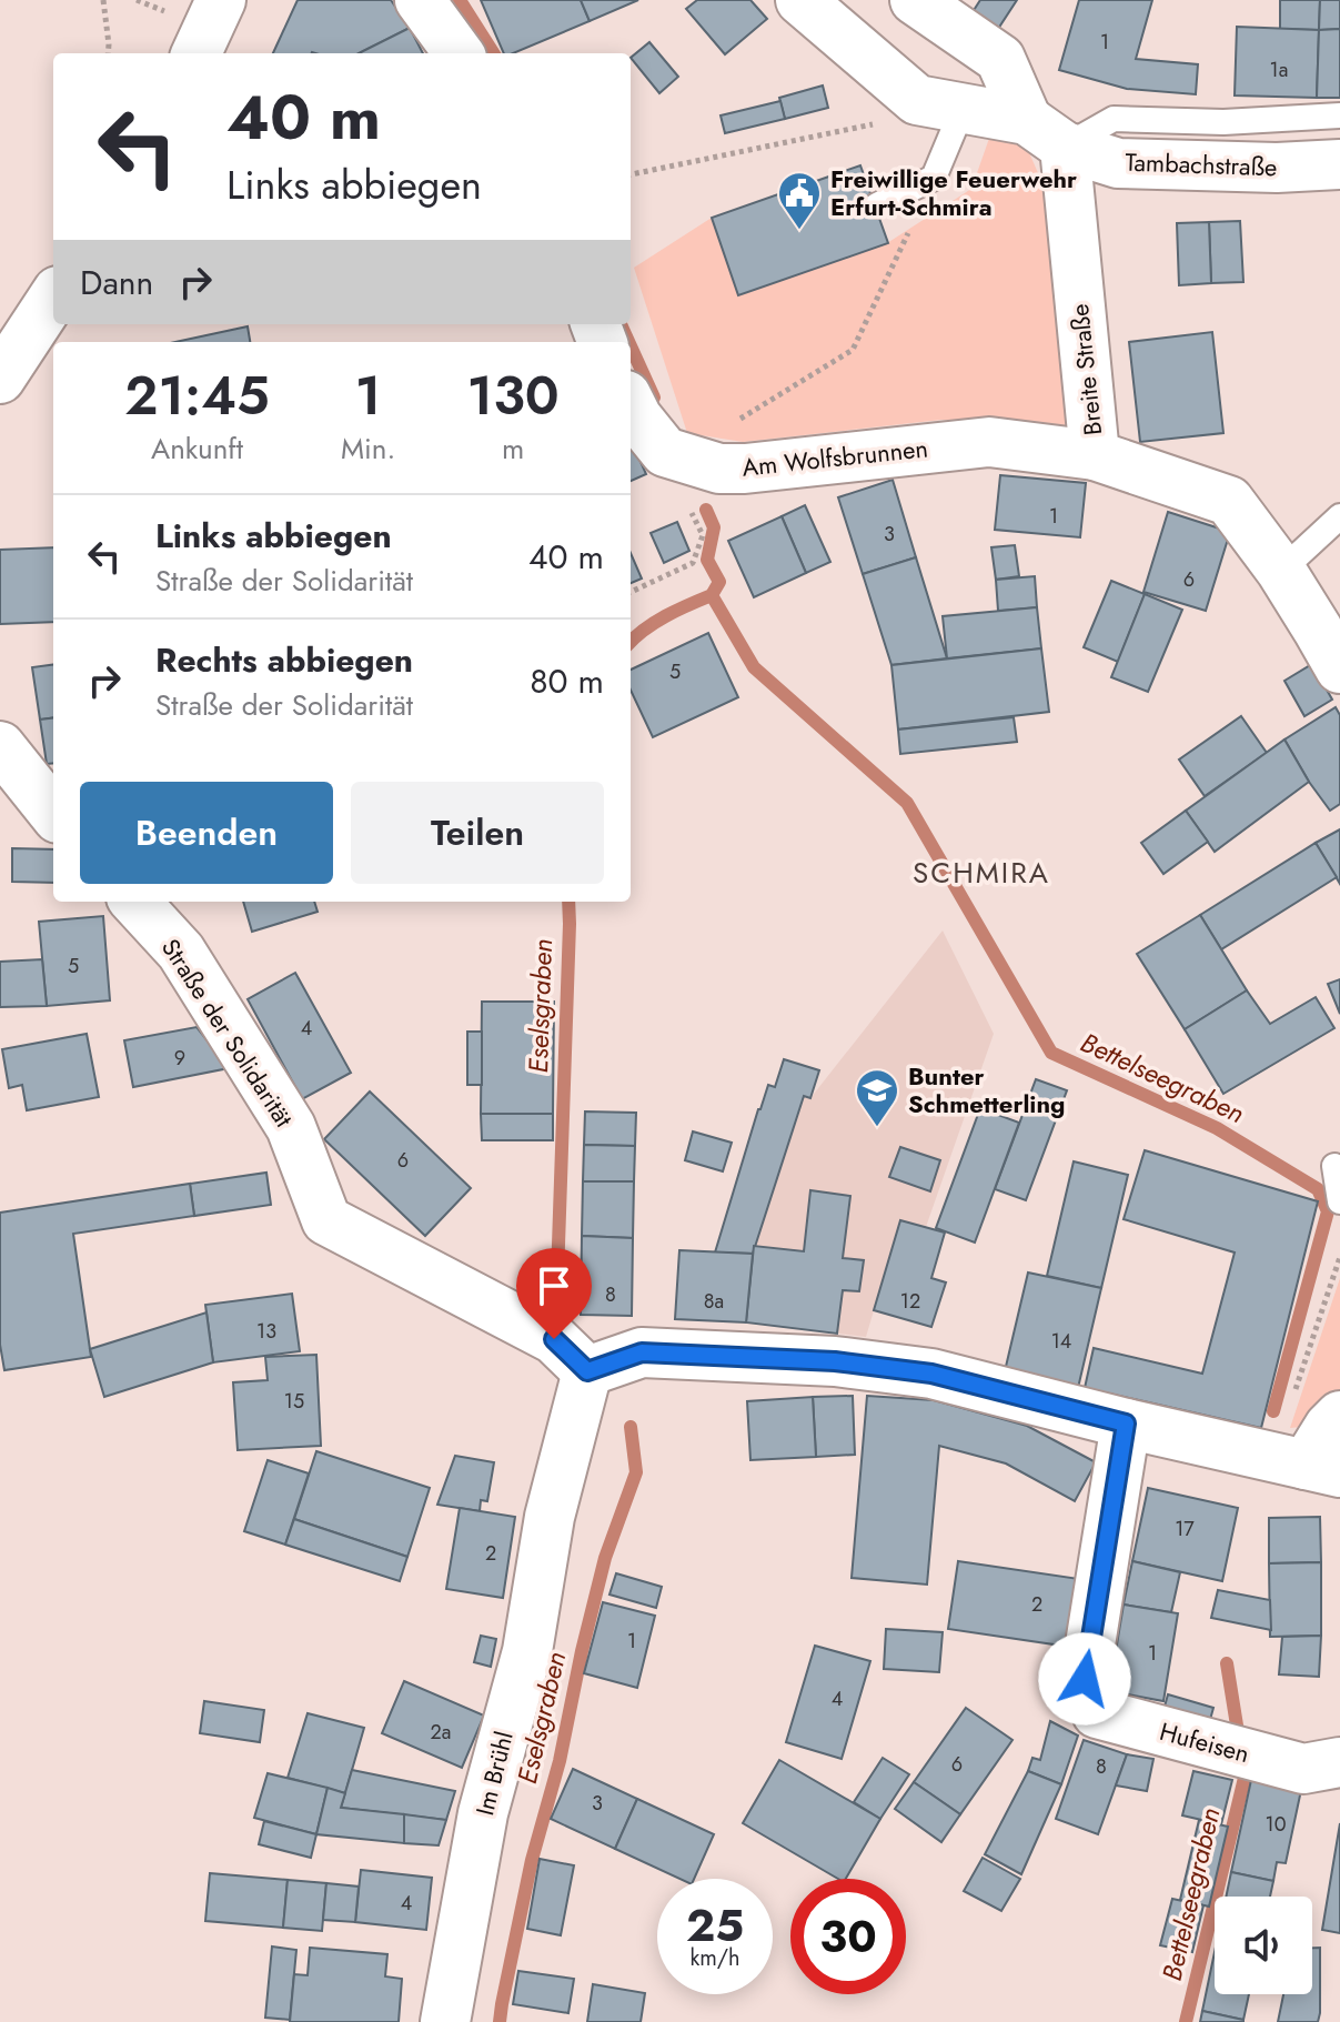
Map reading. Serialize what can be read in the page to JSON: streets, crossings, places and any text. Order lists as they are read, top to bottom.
{
  "streets": {
    "street": [
      "Tambachstraße",
      "Breite Straße",
      "Am Wolfsbrunnen",
      "Straße der Solidarität",
      "Hufeisen",
      "Im Brühl"
    ]
  },
  "crossings": [
    ["Tambachstraße", "Breite Straße"],
    ["Breite Straße", "Am Wolfsbrunnen"],
    ["Straße der Solidarität", "Im Brühl"]
  ],
  "districts": ["SCHMIRA"],
  "water": ["Eselsgraben", "Bettelseegraben"],
  "places": {
    "public building": ["Freiwillige Feuerwehr Erfurt-Schmira"],
    "school or university": ["Bunter Schmetterling"]
  },
  "house_numbers": [
    "1",
    "1a",
    "1",
    "3",
    "6",
    "5",
    "5",
    "4",
    "9",
    "6",
    "8",
    "8a",
    "12",
    "13",
    "14",
    "15",
    "17",
    "2",
    "2",
    "1",
    "1",
    "4",
    "2a",
    "6",
    "8",
    "3",
    "10",
    "4"
  ],
  "page": {
    "turn": ["40 m", "Links abbiegen"],
    "then": "Dann",
    "eta": [
      "21:45",
      "Ankunft",
      "1",
      "Min.",
      "130",
      "m"
    ],
    "list": [
      {
        "name": "Links abbiegen",
        "note": "Straße der Solidarität",
        "value": "40 m"
      },
      {
        "name": "Rechts abbiegen",
        "note": "Straße der Solidarität",
        "value": "80 m"
      }
    ],
    "buttons": ["Beenden", "Teilen"],
    "speed": "25 km/h",
    "limit": "30"
  }
}
